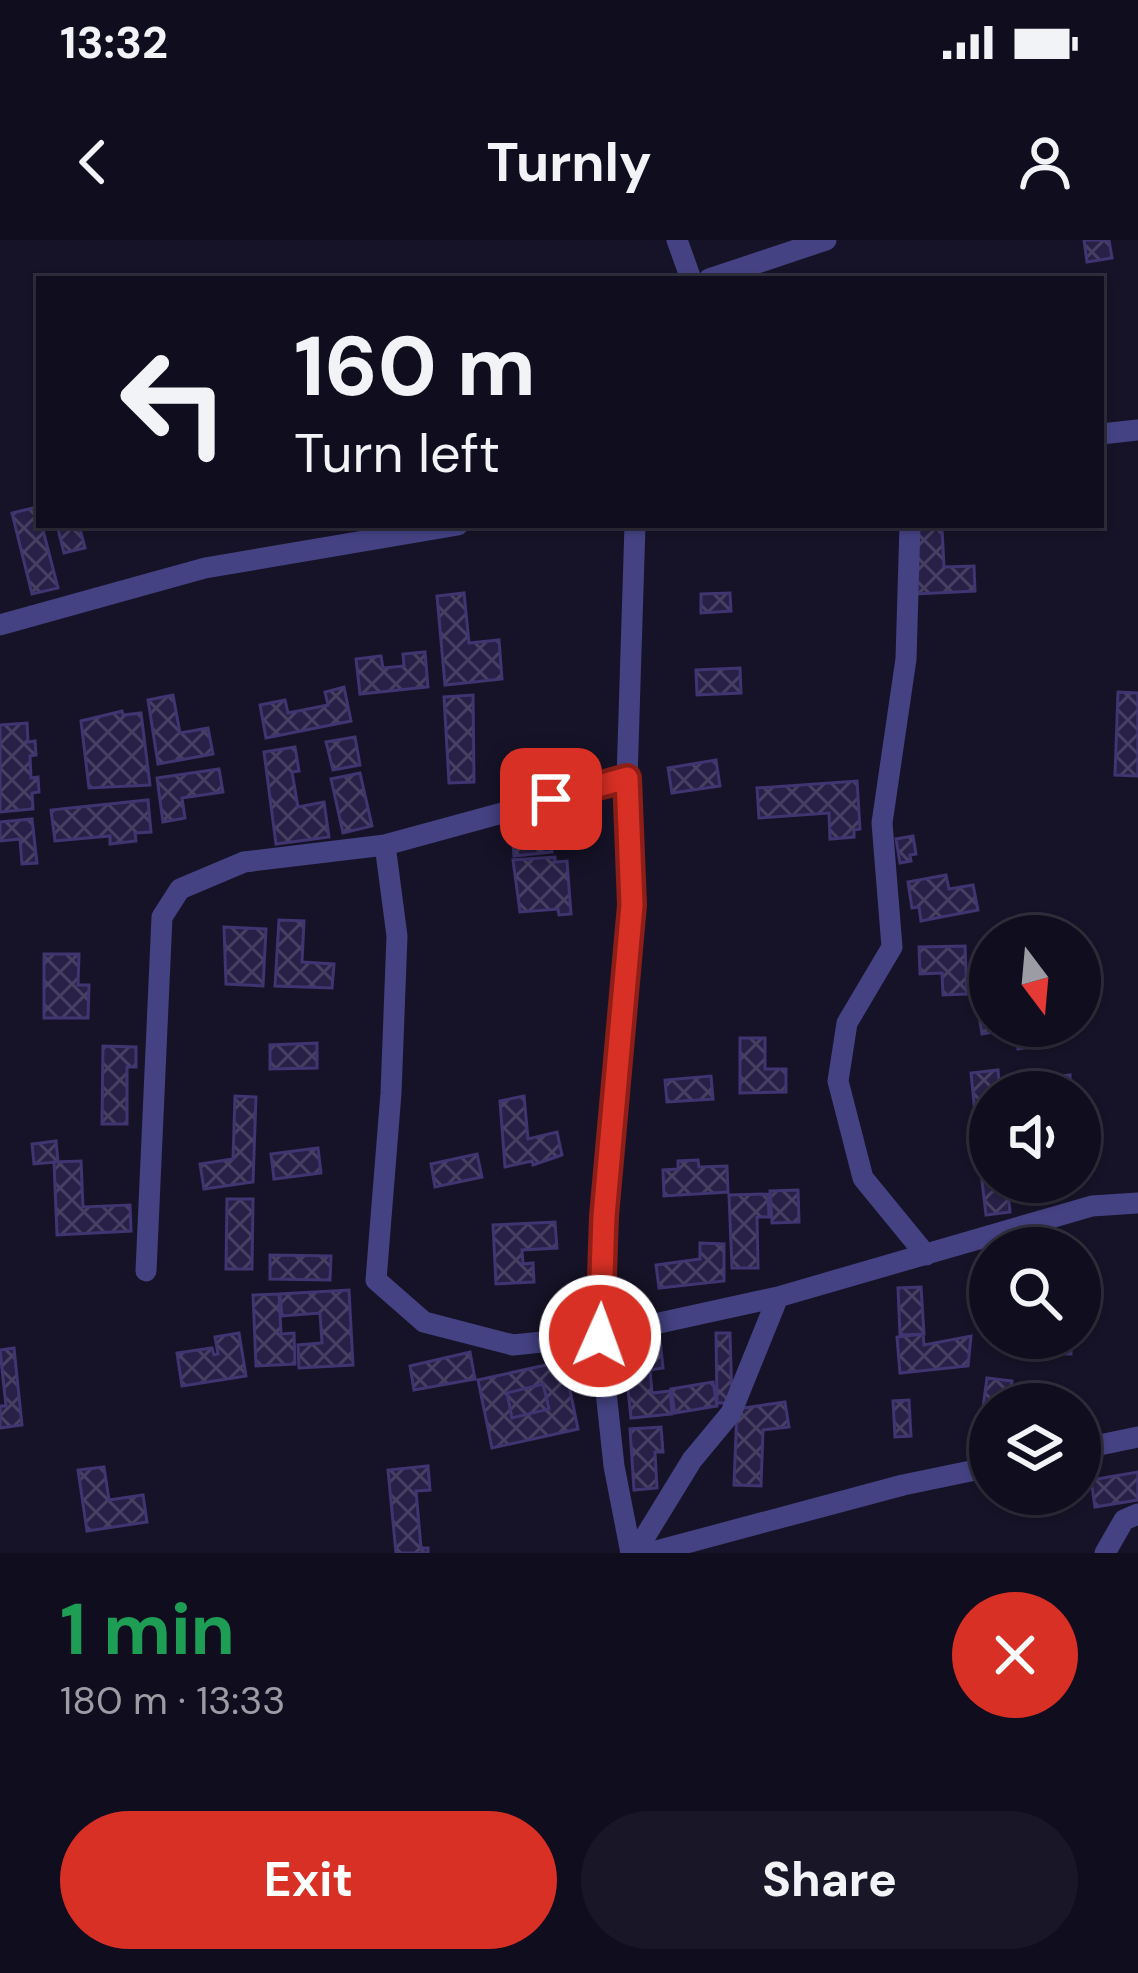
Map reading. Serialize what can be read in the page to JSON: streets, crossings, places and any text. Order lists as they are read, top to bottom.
{
  "north": "bottom",
  "page": {
    "status": "13:32",
    "header": "Turnly",
    "turn": ["160 m", "Turn left"],
    "heading": ["1 min", "180 m · 13:33"],
    "buttons": ["Exit", "Share"]
  }
}
